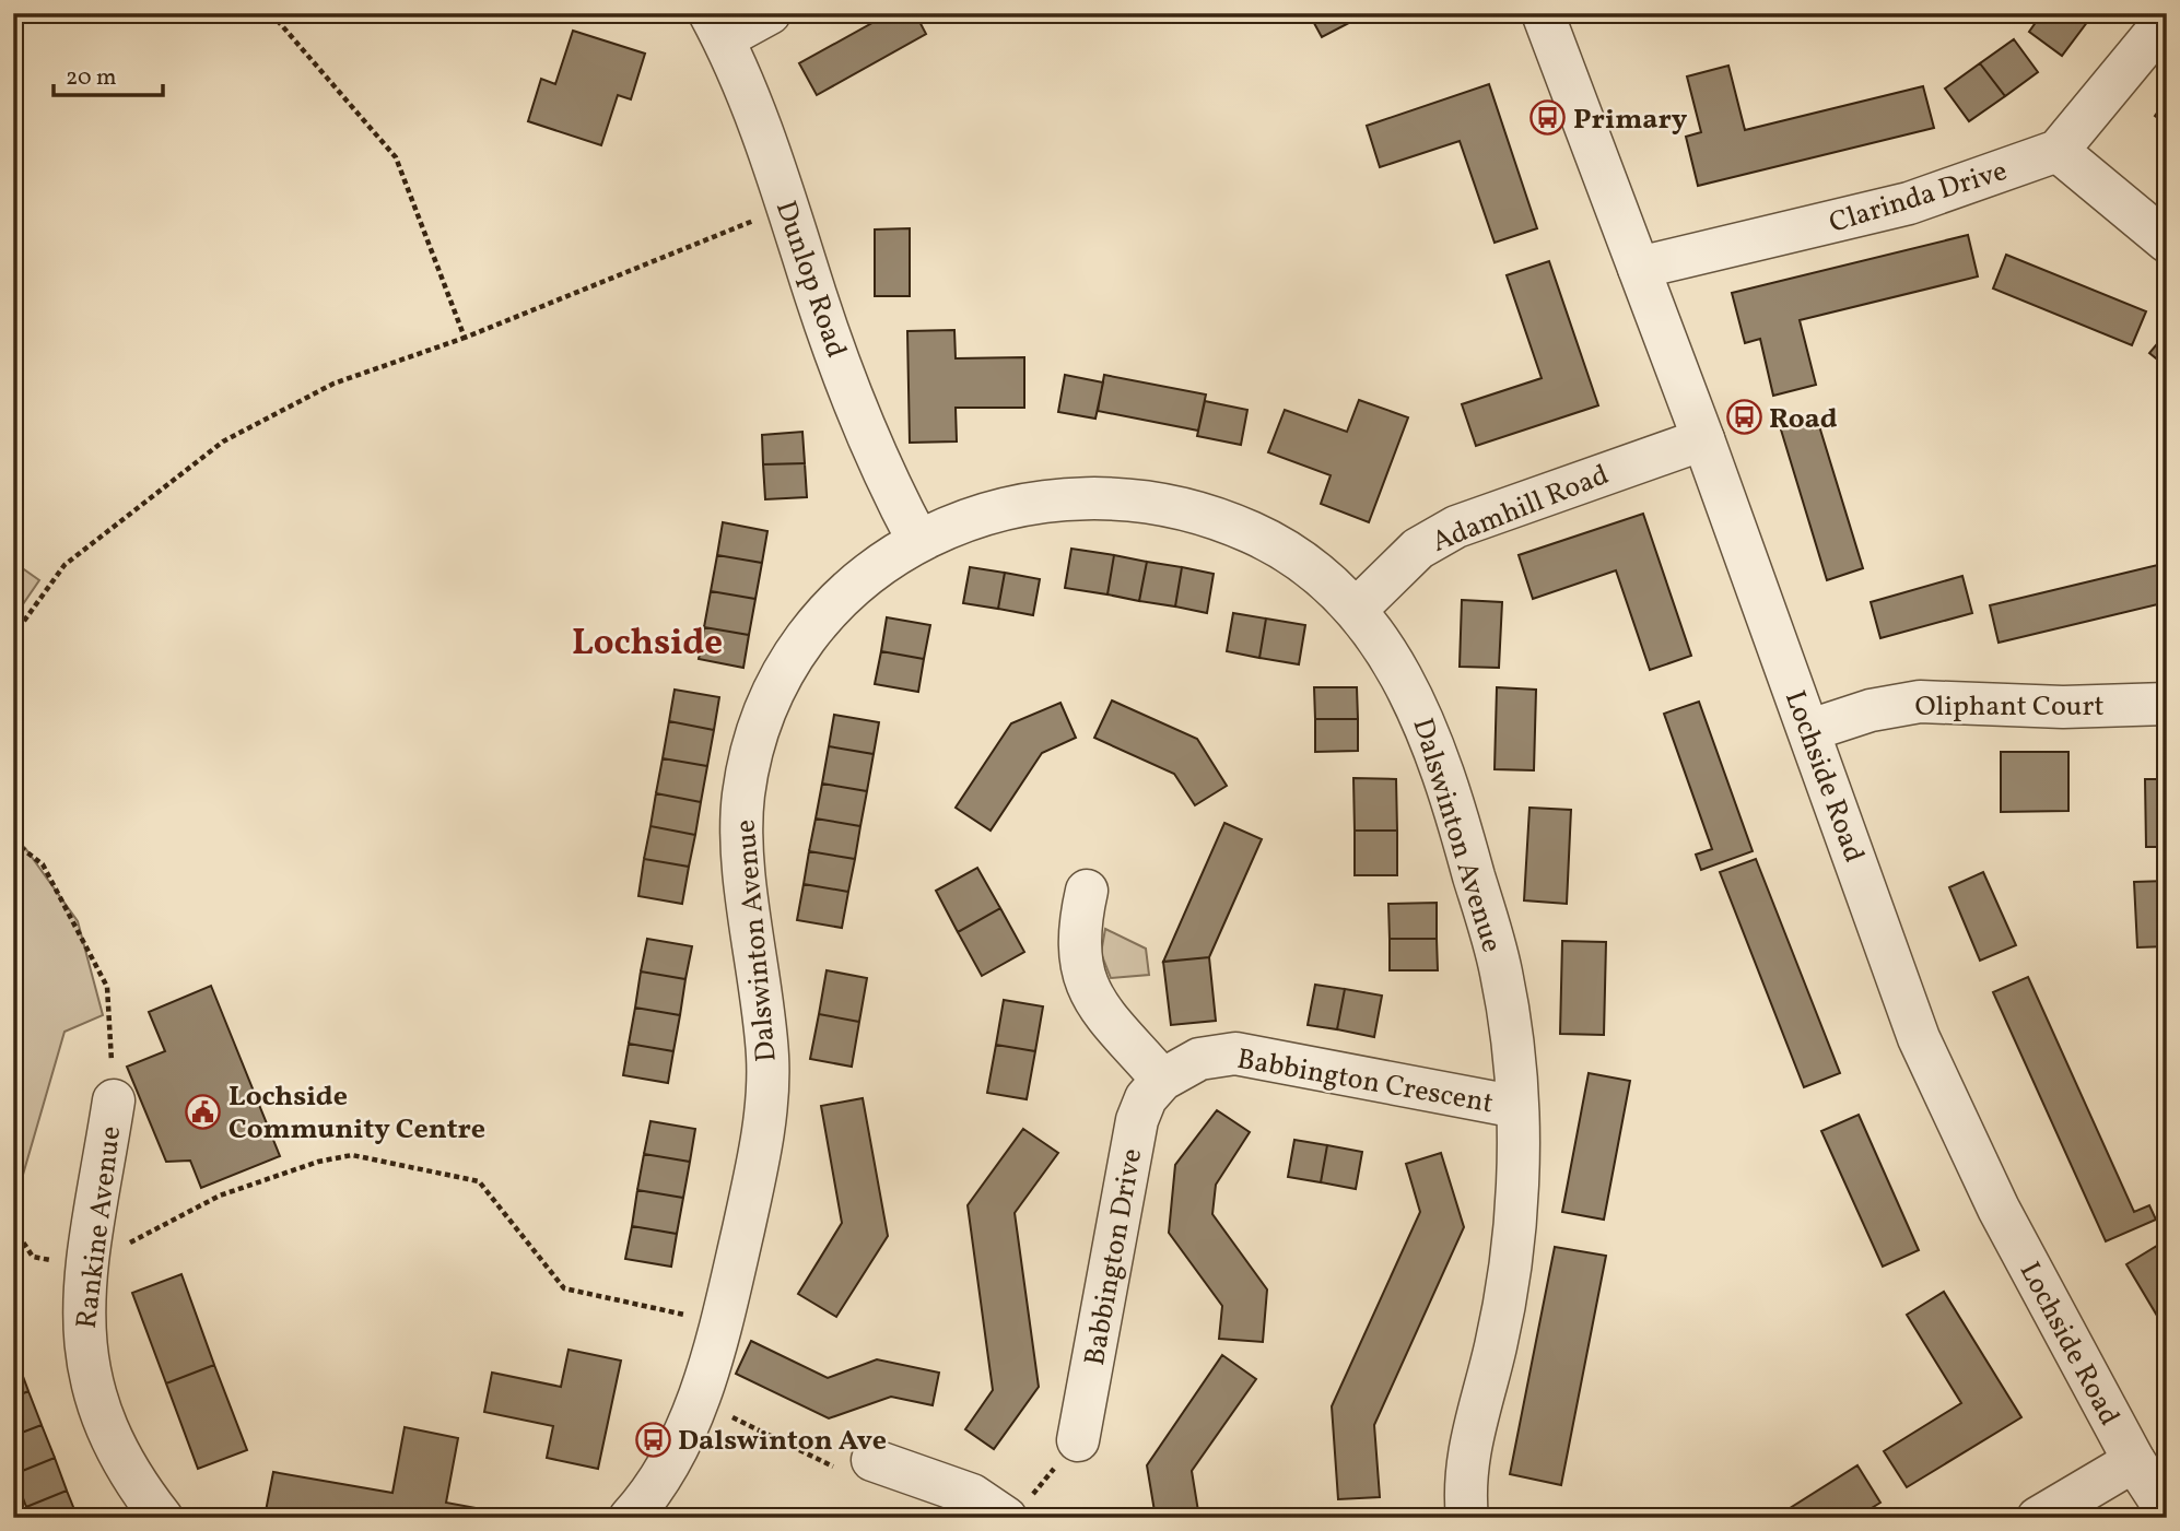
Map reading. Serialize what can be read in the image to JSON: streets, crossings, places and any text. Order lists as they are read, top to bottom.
{
  "streets": {
    "street": [
      "Clarinda Drive",
      "Dunlop Road",
      "Adamhill Road",
      "Oliphant Court",
      "Lochside Road",
      "Dalswinton Avenue",
      "Babbington Crescent",
      "Rankine Avenue",
      "Babbington Drive"
    ]
  },
  "crossings": [
    ["Clarinda Drive", "Lochside Road"],
    ["Dunlop Road", "Dalswinton Avenue"],
    ["Adamhill Road", "Lochside Road"],
    ["Adamhill Road", "Dalswinton Avenue"],
    ["Oliphant Court", "Lochside Road"],
    ["Dalswinton Avenue", "Babbington Crescent"],
    ["Babbington Crescent", "Babbington Drive"]
  ],
  "districts": ["Lochside"],
  "places": {
    "bus stop": ["Primary", "Road", "Dalswinton Ave"],
    "public building": ["Lochside Community Centre"]
  },
  "scale_bar": "20 m"
}
